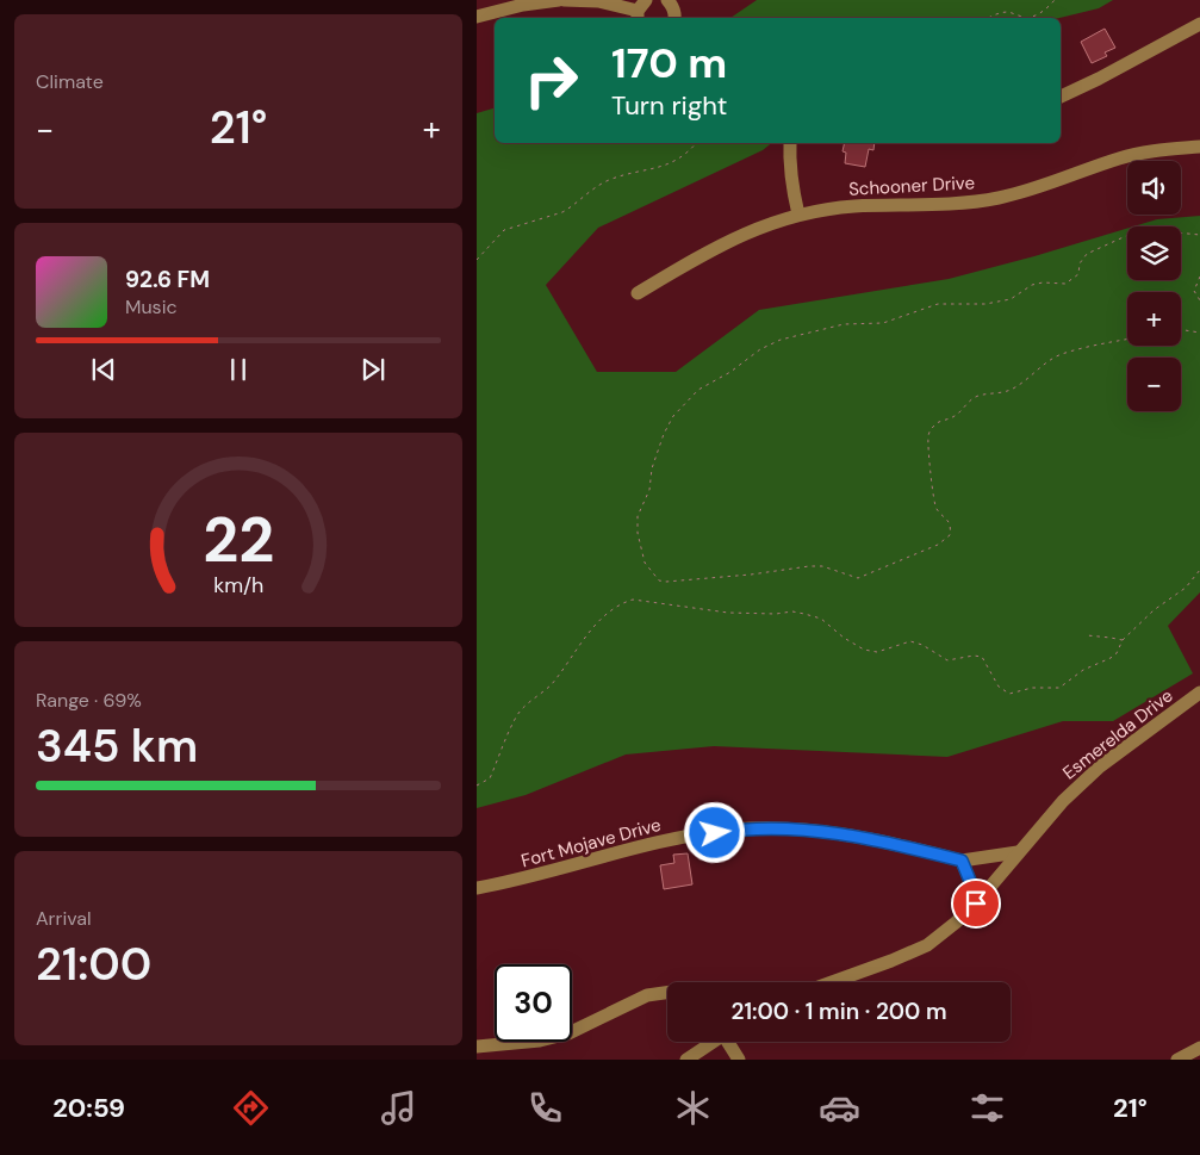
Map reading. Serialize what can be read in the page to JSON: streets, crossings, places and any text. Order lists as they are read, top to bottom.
{
  "streets": {
    "street": ["Schooner Drive", "Esmerelda Drive", "Fort Mojave Drive"]
  },
  "page": {
    "tile": [
      "Climate",
      ["Range · 69%", "345 km"],
      ["Arrival", "21:00"]
    ],
    "turn": ["170 m", "Turn right"],
    "heat": ["−", "21°", "+"],
    "map_buttons": ["+", "−"],
    "song": ["92.6 FM", "Music"],
    "limit": "30",
    "trip": "21:00 · 1 min · 200 m",
    "tabs": ["20:59", "21°"],
    "gauge": ["22", "km/h"]
  }
}
